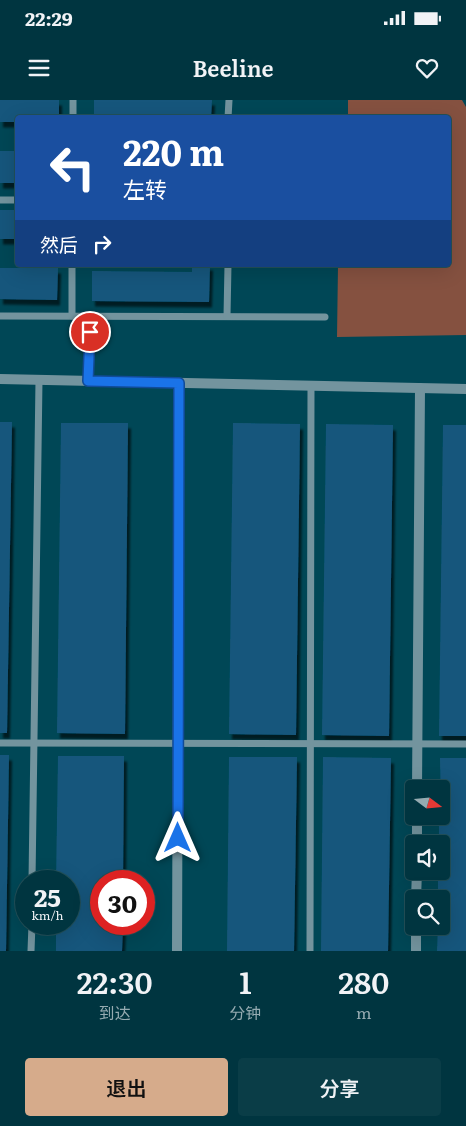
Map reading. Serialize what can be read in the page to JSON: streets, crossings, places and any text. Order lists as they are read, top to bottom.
{
  "north": "right",
  "page": {
    "status": "22:29",
    "header": "Beeline",
    "turn": ["220 m", "左转"],
    "then": "然后",
    "speed": "25 km/h",
    "limit": "30",
    "eta": [
      "22:30",
      "到达",
      "1",
      "分钟",
      "280",
      "m"
    ],
    "buttons": ["退出", "分享"]
  }
}
